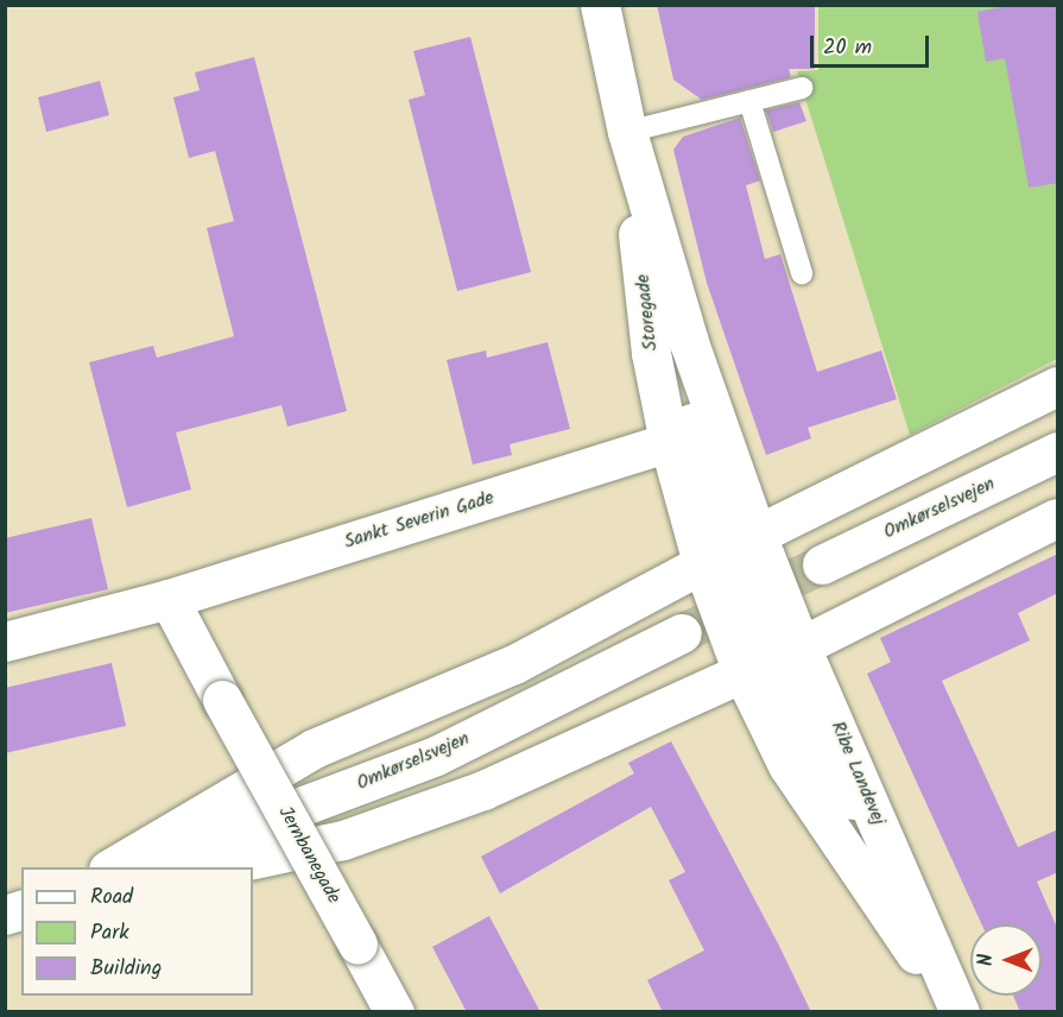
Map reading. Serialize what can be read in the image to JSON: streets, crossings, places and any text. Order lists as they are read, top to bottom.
{
  "streets": {
    "main road": [
      "Storegade",
      "Omkørselsvejen",
      "Sankt Severin Gade",
      "Ribe Landevej",
      "Jernbanegade"
    ]
  },
  "crossings": [
    ["Storegade", "Sankt Severin Gade"],
    ["Storegade", "Ribe Landevej"],
    ["Sankt Severin Gade", "Jernbanegade"]
  ],
  "legend": ["Road", "Park", "Building"],
  "scale_bar": "20 m",
  "north": "left"
}
